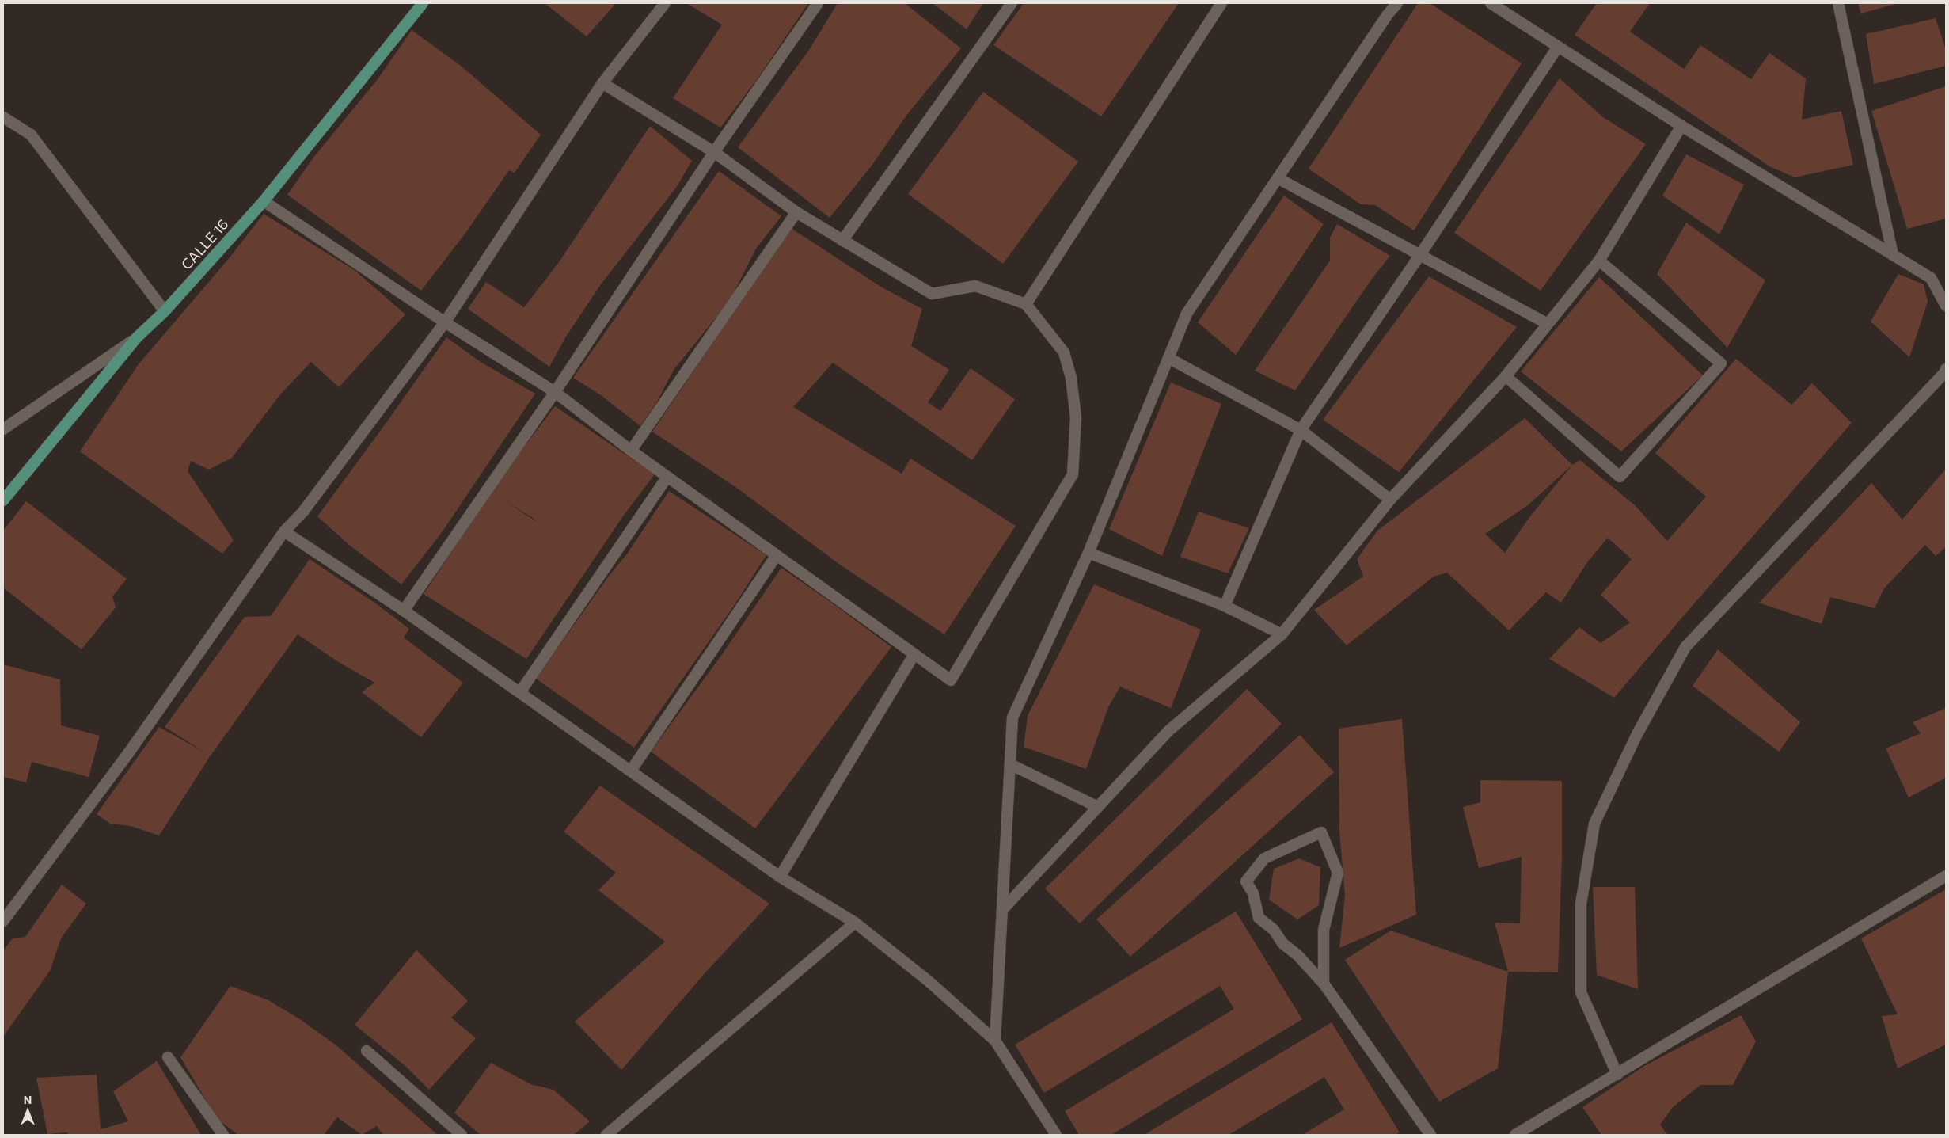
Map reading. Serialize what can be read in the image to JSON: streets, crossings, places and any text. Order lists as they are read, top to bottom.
{
  "streets": {
    "main road": ["CALLE 16"]
  },
  "north": "top"
}
